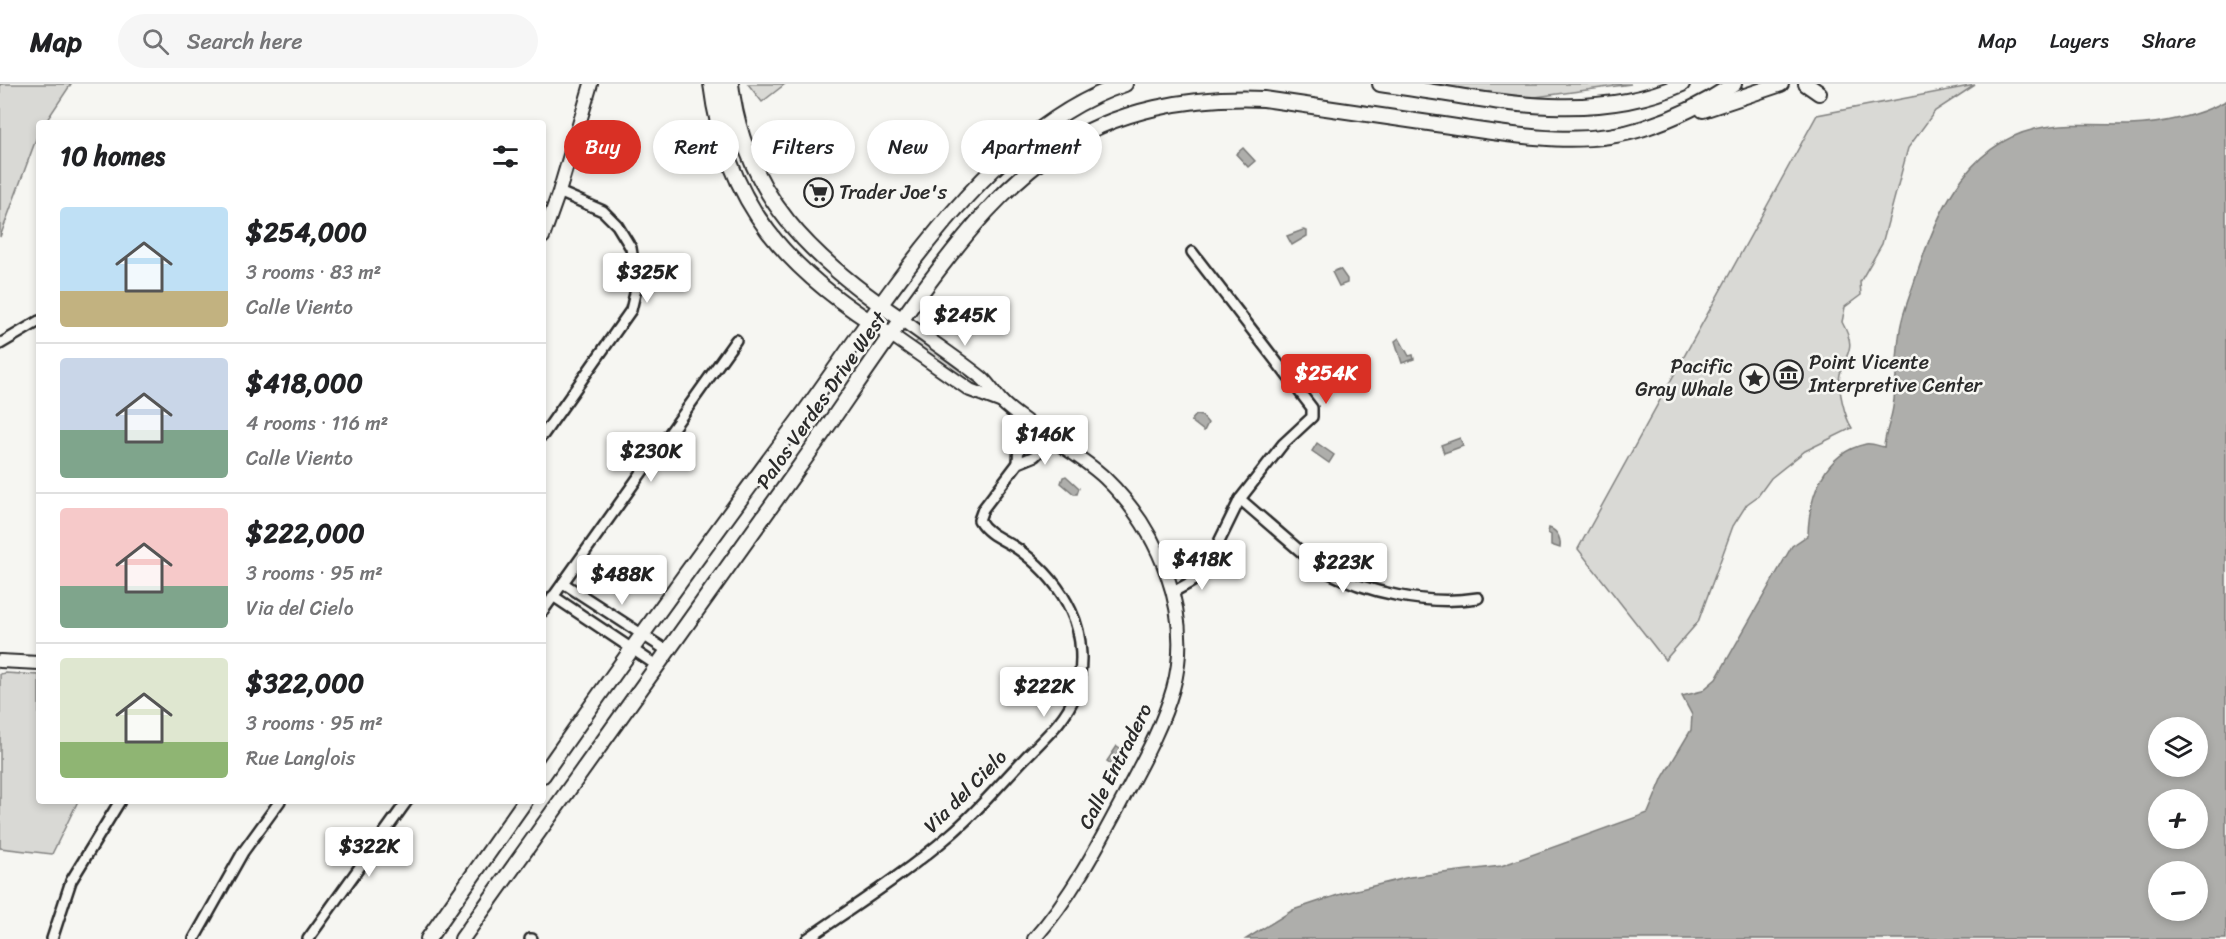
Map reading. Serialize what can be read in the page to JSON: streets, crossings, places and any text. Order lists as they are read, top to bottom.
{
  "streets": {
    "main road": ["Palos Verdes Drive West"],
    "street": ["Calle Entradero", "Via del Cielo"]
  },
  "crossings": [
    ["Calle Entradero", "Via del Cielo"]
  ],
  "places": {
    "supermarket": ["Trader Joe's"],
    "museum": ["Point Vicente Interpretive Center"],
    "place": ["Pacific Gray Whale"]
  },
  "page": {
    "header": "Map",
    "search": "Search here",
    "nav": ["Map", "Layers", "Share"],
    "chip": [
      "Buy",
      "Rent",
      "Filters",
      "New",
      "Apartment"
    ],
    "heading": "10 homes",
    "list": [
      {
        "name": "$254,000",
        "note": "3 rooms · 83 m² · Calle Viento"
      },
      {
        "name": "$418,000",
        "note": "4 rooms · 116 m² · Calle Viento"
      },
      {
        "name": "$222,000",
        "note": "3 rooms · 95 m² · Via del Cielo"
      },
      {
        "name": "$322,000",
        "note": "3 rooms · 95 m² · Rue Langlois"
      }
    ],
    "price": [
      "$325K",
      "$245K",
      "$254K",
      "$146K",
      "$230K",
      "$418K",
      "$223K",
      "$488K",
      "$222K",
      "$322K"
    ],
    "map_buttons": ["+", "−"]
  }
}
